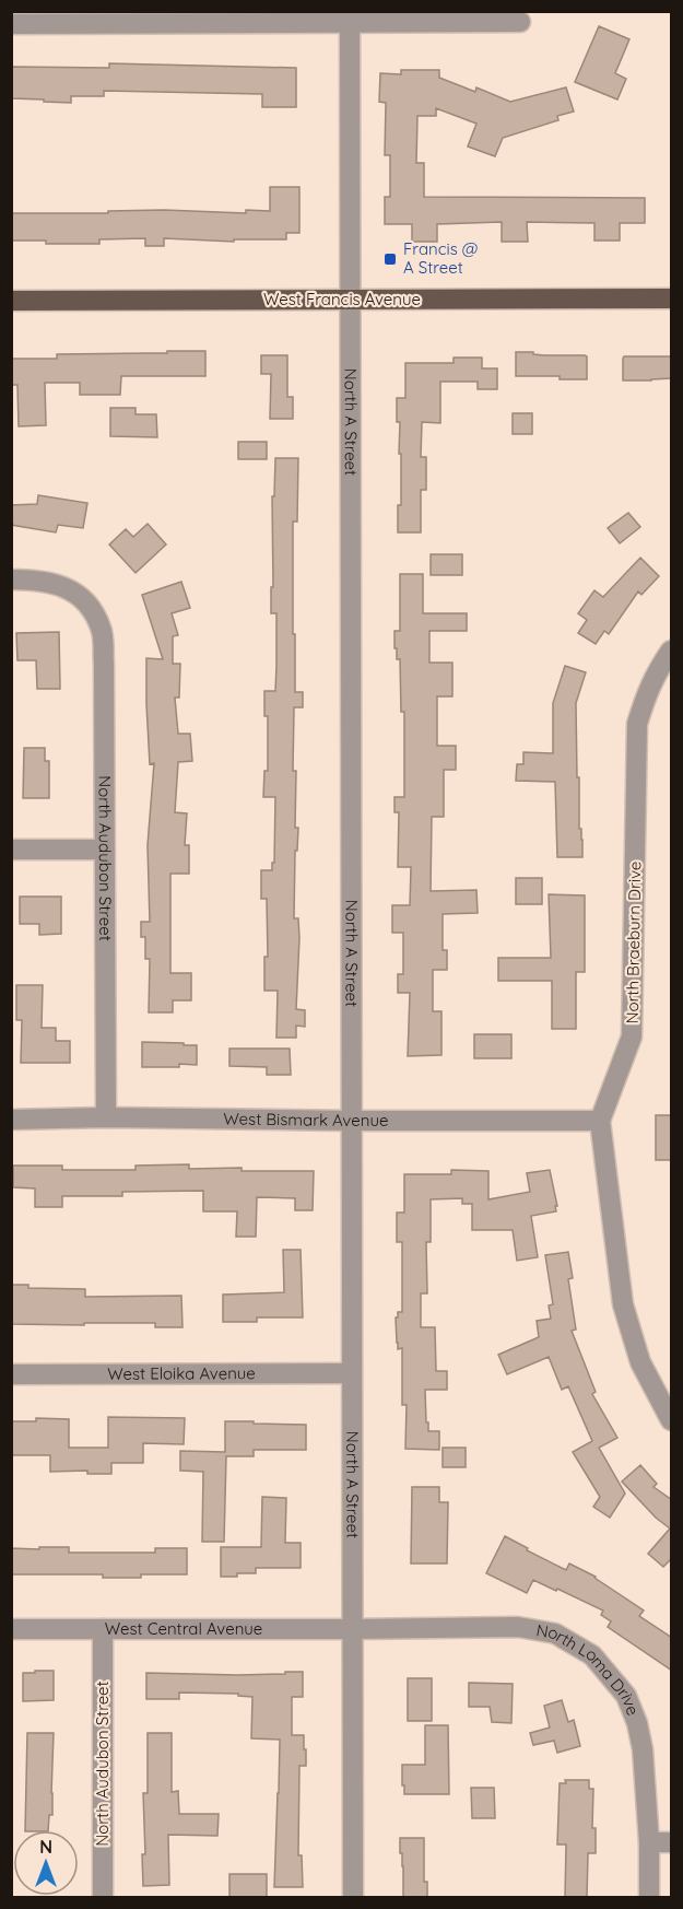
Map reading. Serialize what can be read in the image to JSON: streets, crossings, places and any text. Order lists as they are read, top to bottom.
{
  "streets": {
    "main road": ["West Francis Avenue"],
    "street": [
      "North A Street",
      "North Audubon Street",
      "North Braeburn Drive",
      "West Bismark Avenue",
      "West Eloika Avenue",
      "West Central Avenue",
      "North Loma Drive"
    ]
  },
  "crossings": [
    ["West Francis Avenue", "North A Street"],
    ["North A Street", "West Bismark Avenue"],
    ["North A Street", "West Eloika Avenue"],
    ["North A Street", "West Central Avenue"],
    ["North A Street", "North Loma Drive"],
    ["North Audubon Street", "West Bismark Avenue"],
    ["North Audubon Street", "West Central Avenue"],
    ["North Braeburn Drive", "West Bismark Avenue"],
    ["West Central Avenue", "North Loma Drive"]
  ],
  "places": {
    "transit": ["Francis @ A Street"]
  },
  "north": "top"
}
